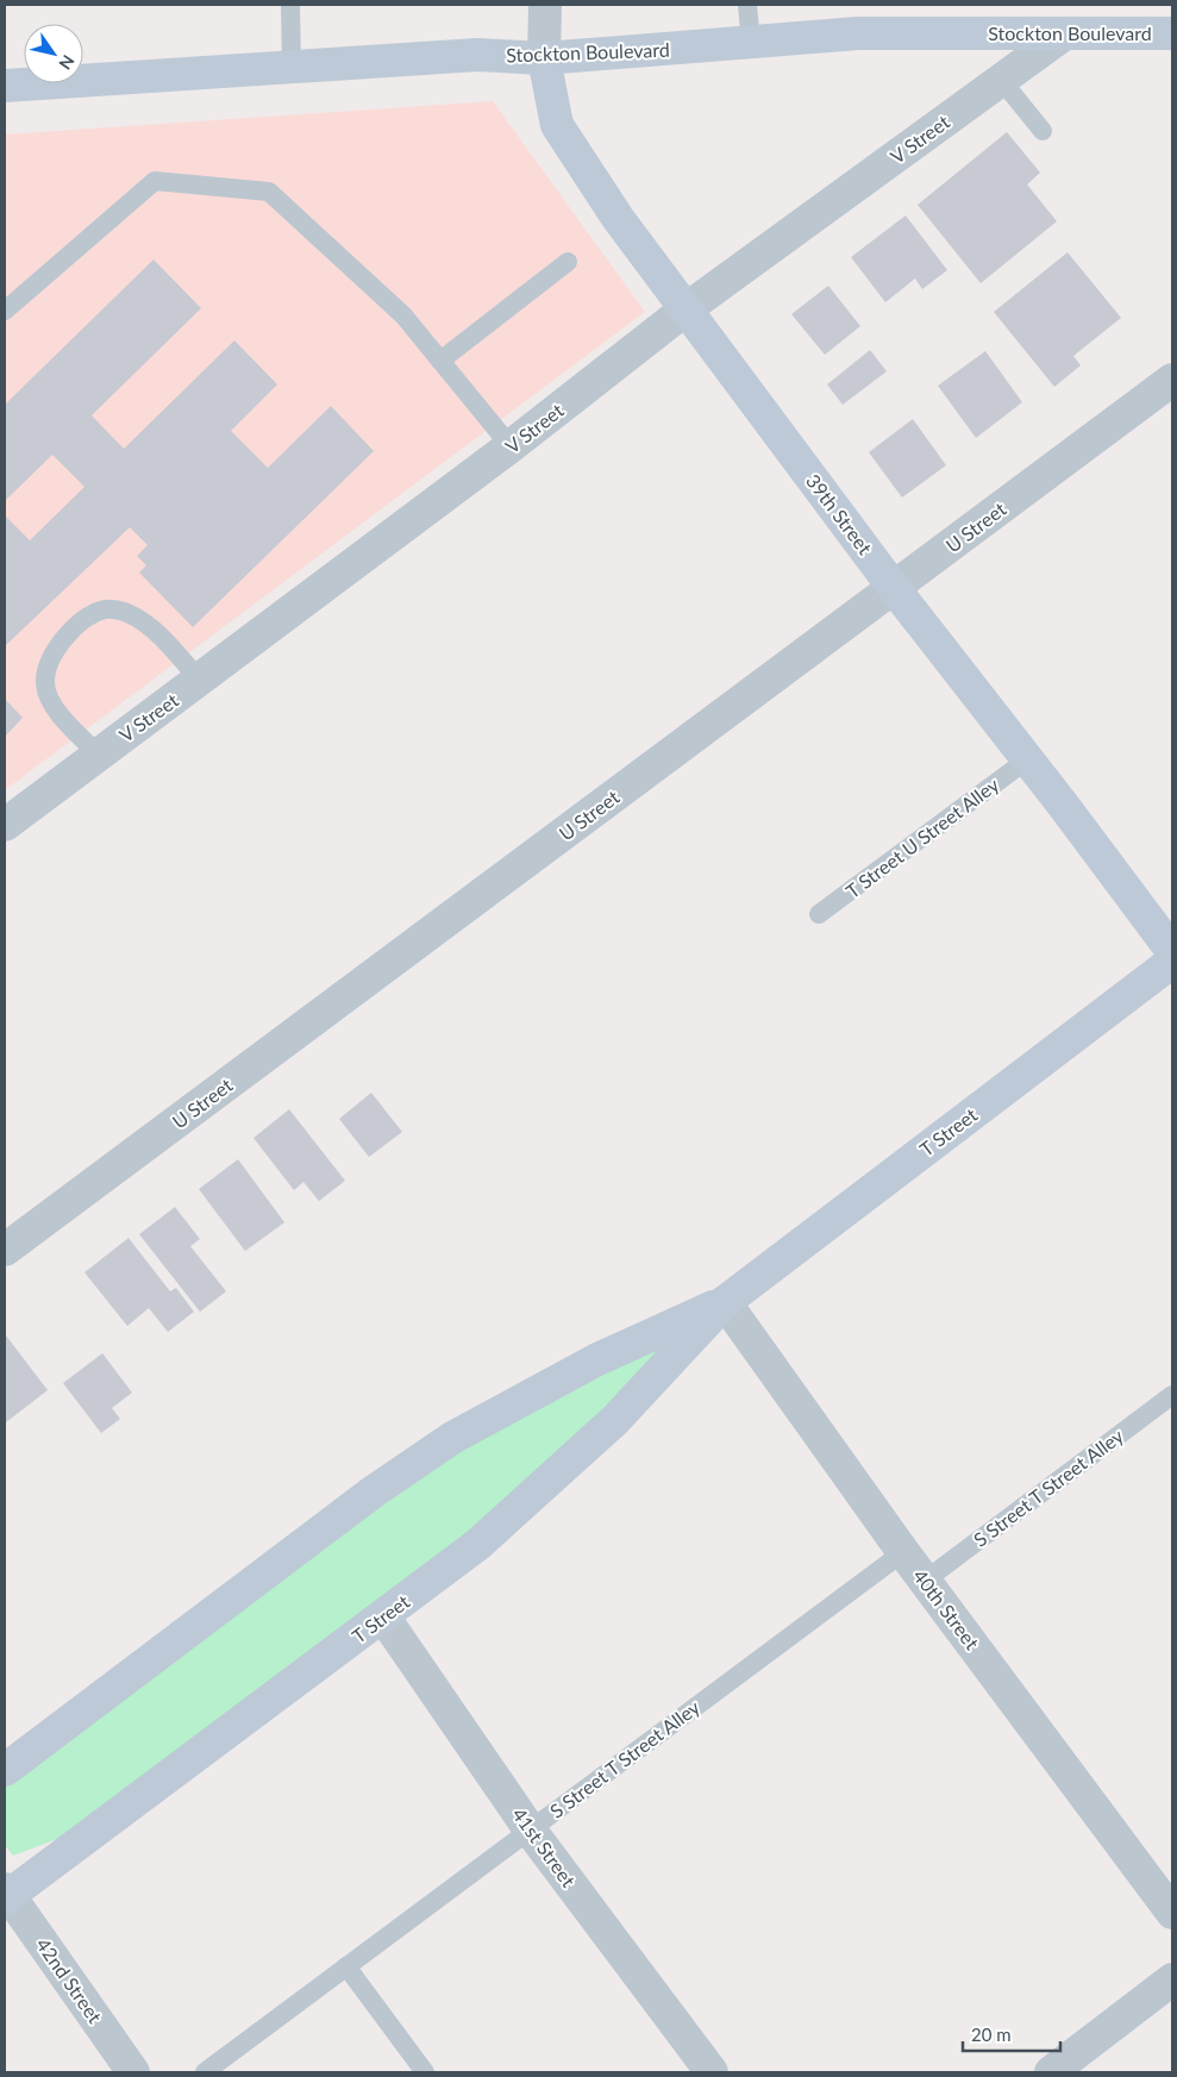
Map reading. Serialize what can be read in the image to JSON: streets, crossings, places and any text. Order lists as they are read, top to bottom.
{
  "streets": {
    "street": [
      "Stockton Boulevard",
      "V Street",
      "39th Street",
      "U Street",
      "T Street",
      "40th Street",
      "41st Street",
      "42nd Street"
    ],
    "lane": ["T Street U Street Alley", "S Street T Street Alley"]
  },
  "crossings": [
    ["Stockton Boulevard", "V Street"],
    ["Stockton Boulevard", "39th Street"],
    ["V Street", "39th Street"],
    ["39th Street", "U Street"],
    ["39th Street", "T Street U Street Alley"],
    ["T Street", "40th Street"],
    ["T Street", "41st Street"],
    ["T Street", "42nd Street"],
    ["S Street T Street Alley", "40th Street"],
    ["S Street T Street Alley", "41st Street"]
  ],
  "scale_bar": "20 m",
  "north": "bottom right"
}
